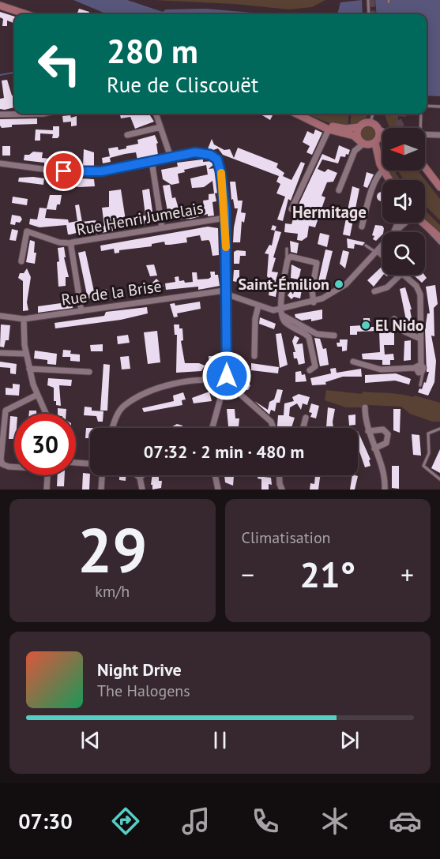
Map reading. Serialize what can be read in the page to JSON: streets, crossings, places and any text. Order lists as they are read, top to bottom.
{
  "streets": {
    "street": ["Rue Henri Jumelais", "Rue de la Brise"]
  },
  "crossings": [
    ["Rue Henri Jumelais", "Rue de la Brise"]
  ],
  "districts": ["Hermitage"],
  "places": ["Saint-Émilion", "El Nido"],
  "north": "left",
  "page": {
    "turn": ["280 m", "Rue de Cliscouët"],
    "limit": "30",
    "trip": "07:32 · 2 min · 480 m",
    "tile": [
      ["29", "km/h"],
      "Climatisation"
    ],
    "heat": ["−", "21°", "+"],
    "song": ["Night Drive", "The Halogens"],
    "tabs": "07:30"
  }
}
